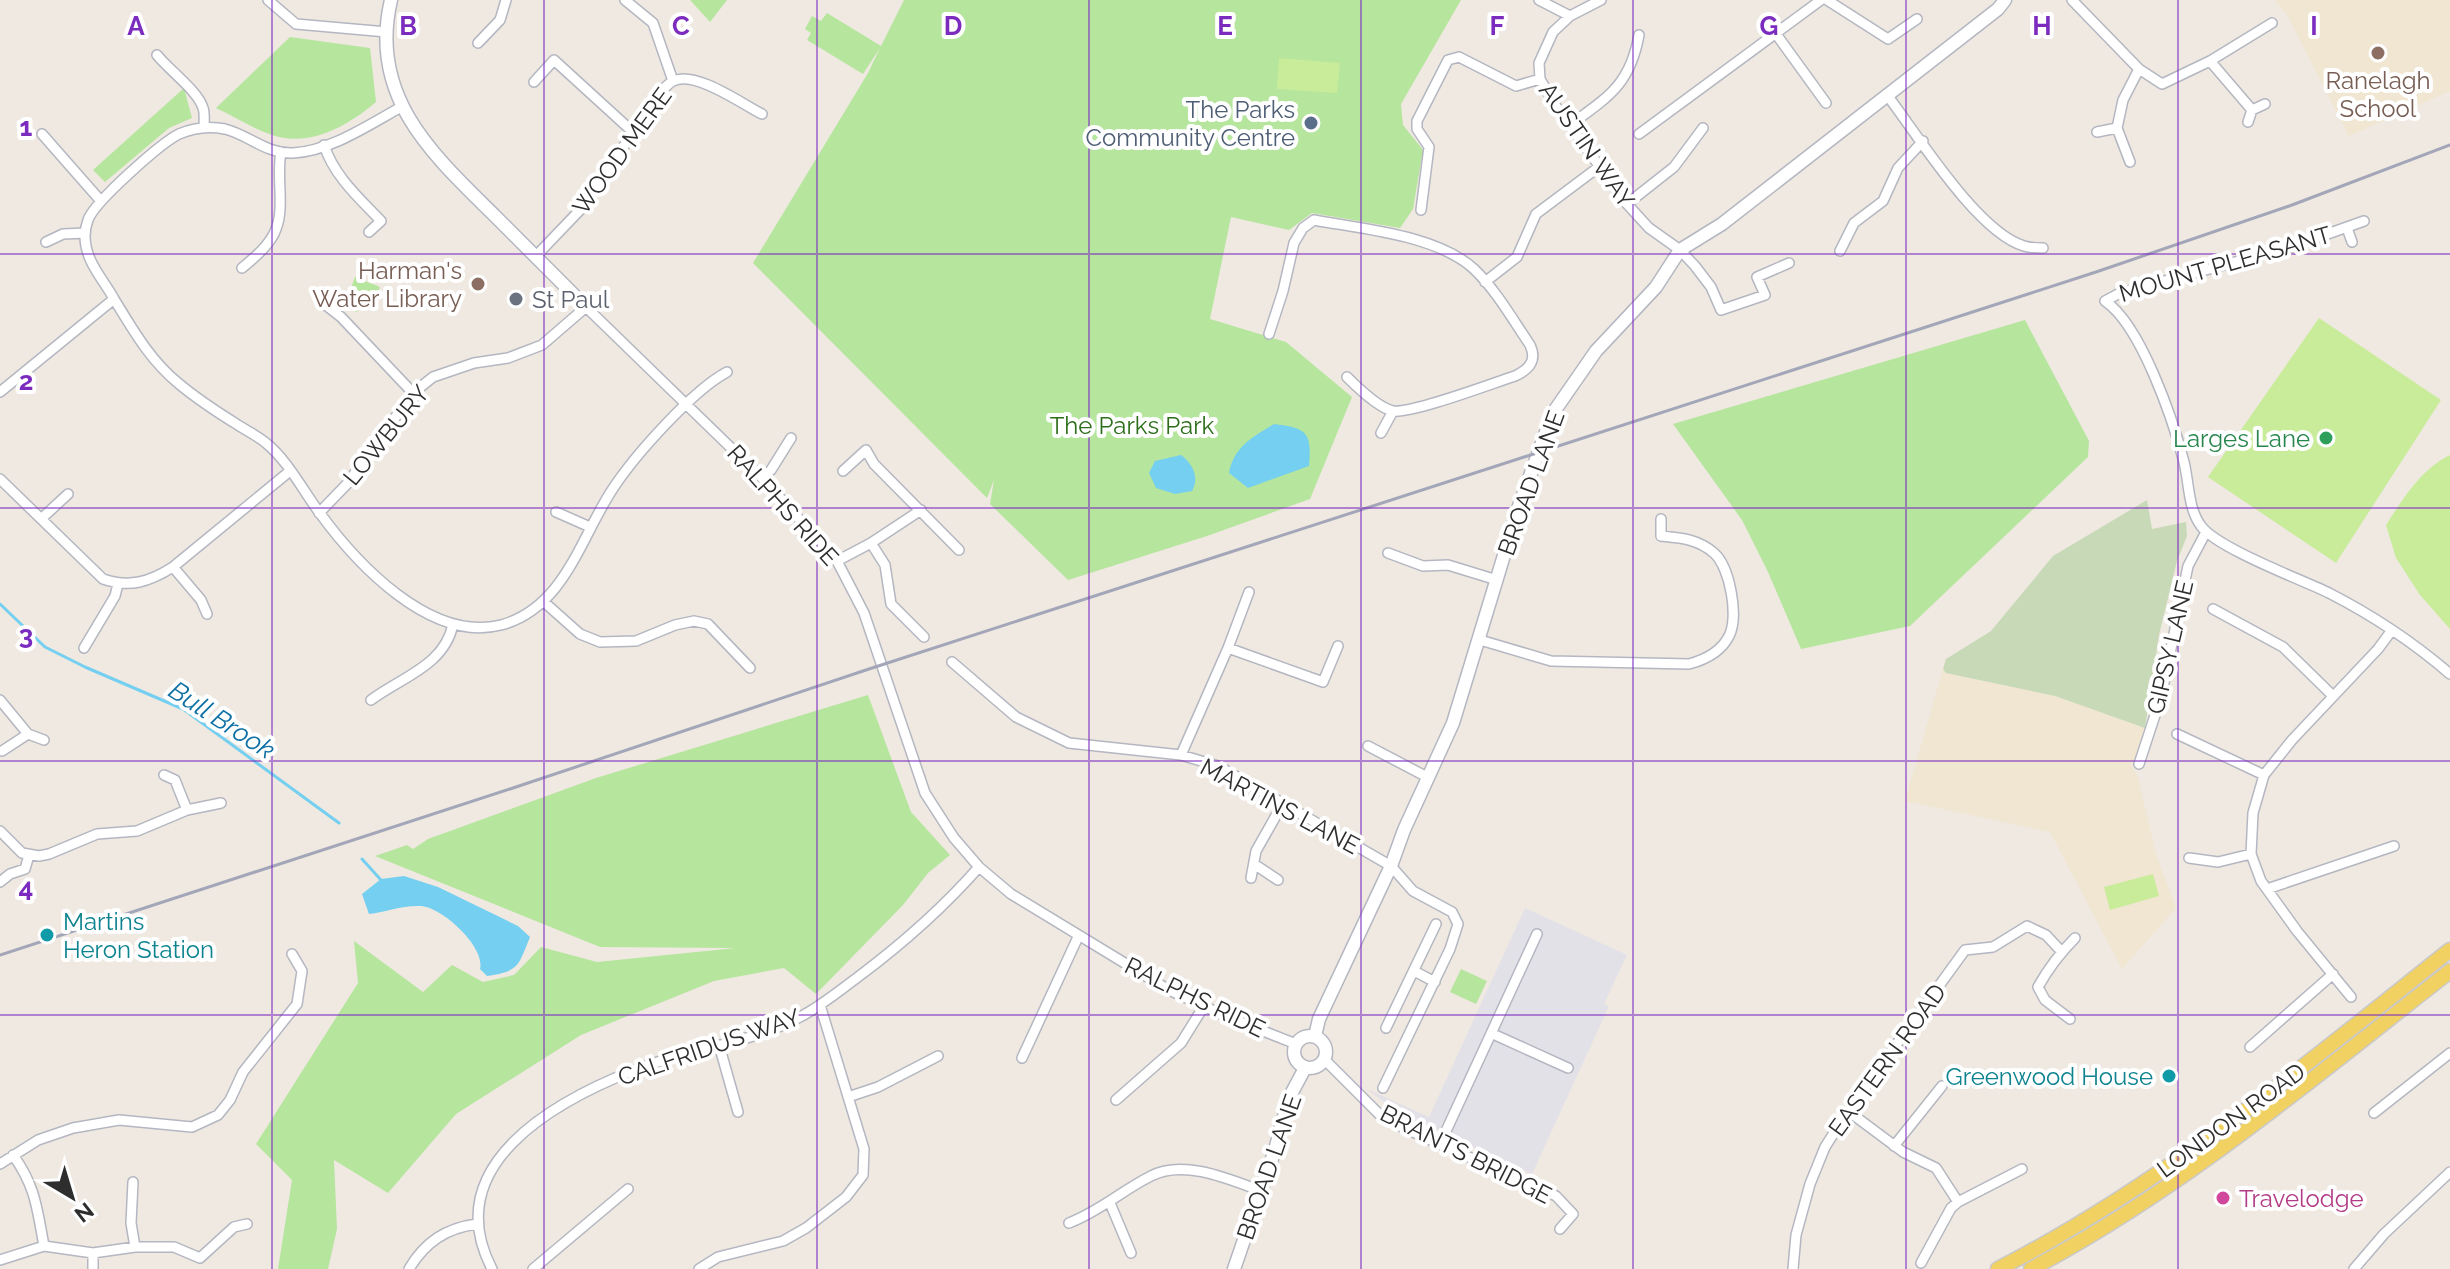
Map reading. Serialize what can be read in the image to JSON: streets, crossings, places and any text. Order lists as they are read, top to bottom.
{
  "streets": {
    "main road": ["LONDON ROAD"],
    "street": [
      "AUSTIN WAY",
      "WOOD MERE",
      "MOUNT PLEASANT",
      "LOWBURY",
      "BROAD LANE",
      "RALPHS RIDE",
      "GIPSY LANE",
      "MARTINS LANE",
      "CALFRIDUS WAY",
      "EASTERN ROAD",
      "BRANTS BRIDGE"
    ]
  },
  "crossings": [
    ["AUSTIN WAY", "BROAD LANE"],
    ["WOOD MERE", "RALPHS RIDE"],
    ["MOUNT PLEASANT", "GIPSY LANE"],
    ["LOWBURY", "RALPHS RIDE"],
    ["BROAD LANE", "RALPHS RIDE"],
    ["BROAD LANE", "MARTINS LANE"],
    ["BROAD LANE", "BRANTS BRIDGE"],
    ["RALPHS RIDE", "CALFRIDUS WAY"],
    ["RALPHS RIDE", "BRANTS BRIDGE"]
  ],
  "water": ["Bull Brook"],
  "parks": ["The Parks Park"],
  "places": [
    "Ranelagh School",
    "The Parks Community Centre",
    "Harman's Water Library",
    "St Paul",
    "Larges Lane",
    "Martins Heron Station",
    "Greenwood House",
    "Travelodge"
  ],
  "north": "bottom right",
  "grid": {
    "columns": [
      "A",
      "B",
      "C",
      "D",
      "E",
      "F",
      "G",
      "H",
      "I"
    ],
    "rows": [
      "1",
      "2",
      "3",
      "4"
    ]
  }
}
